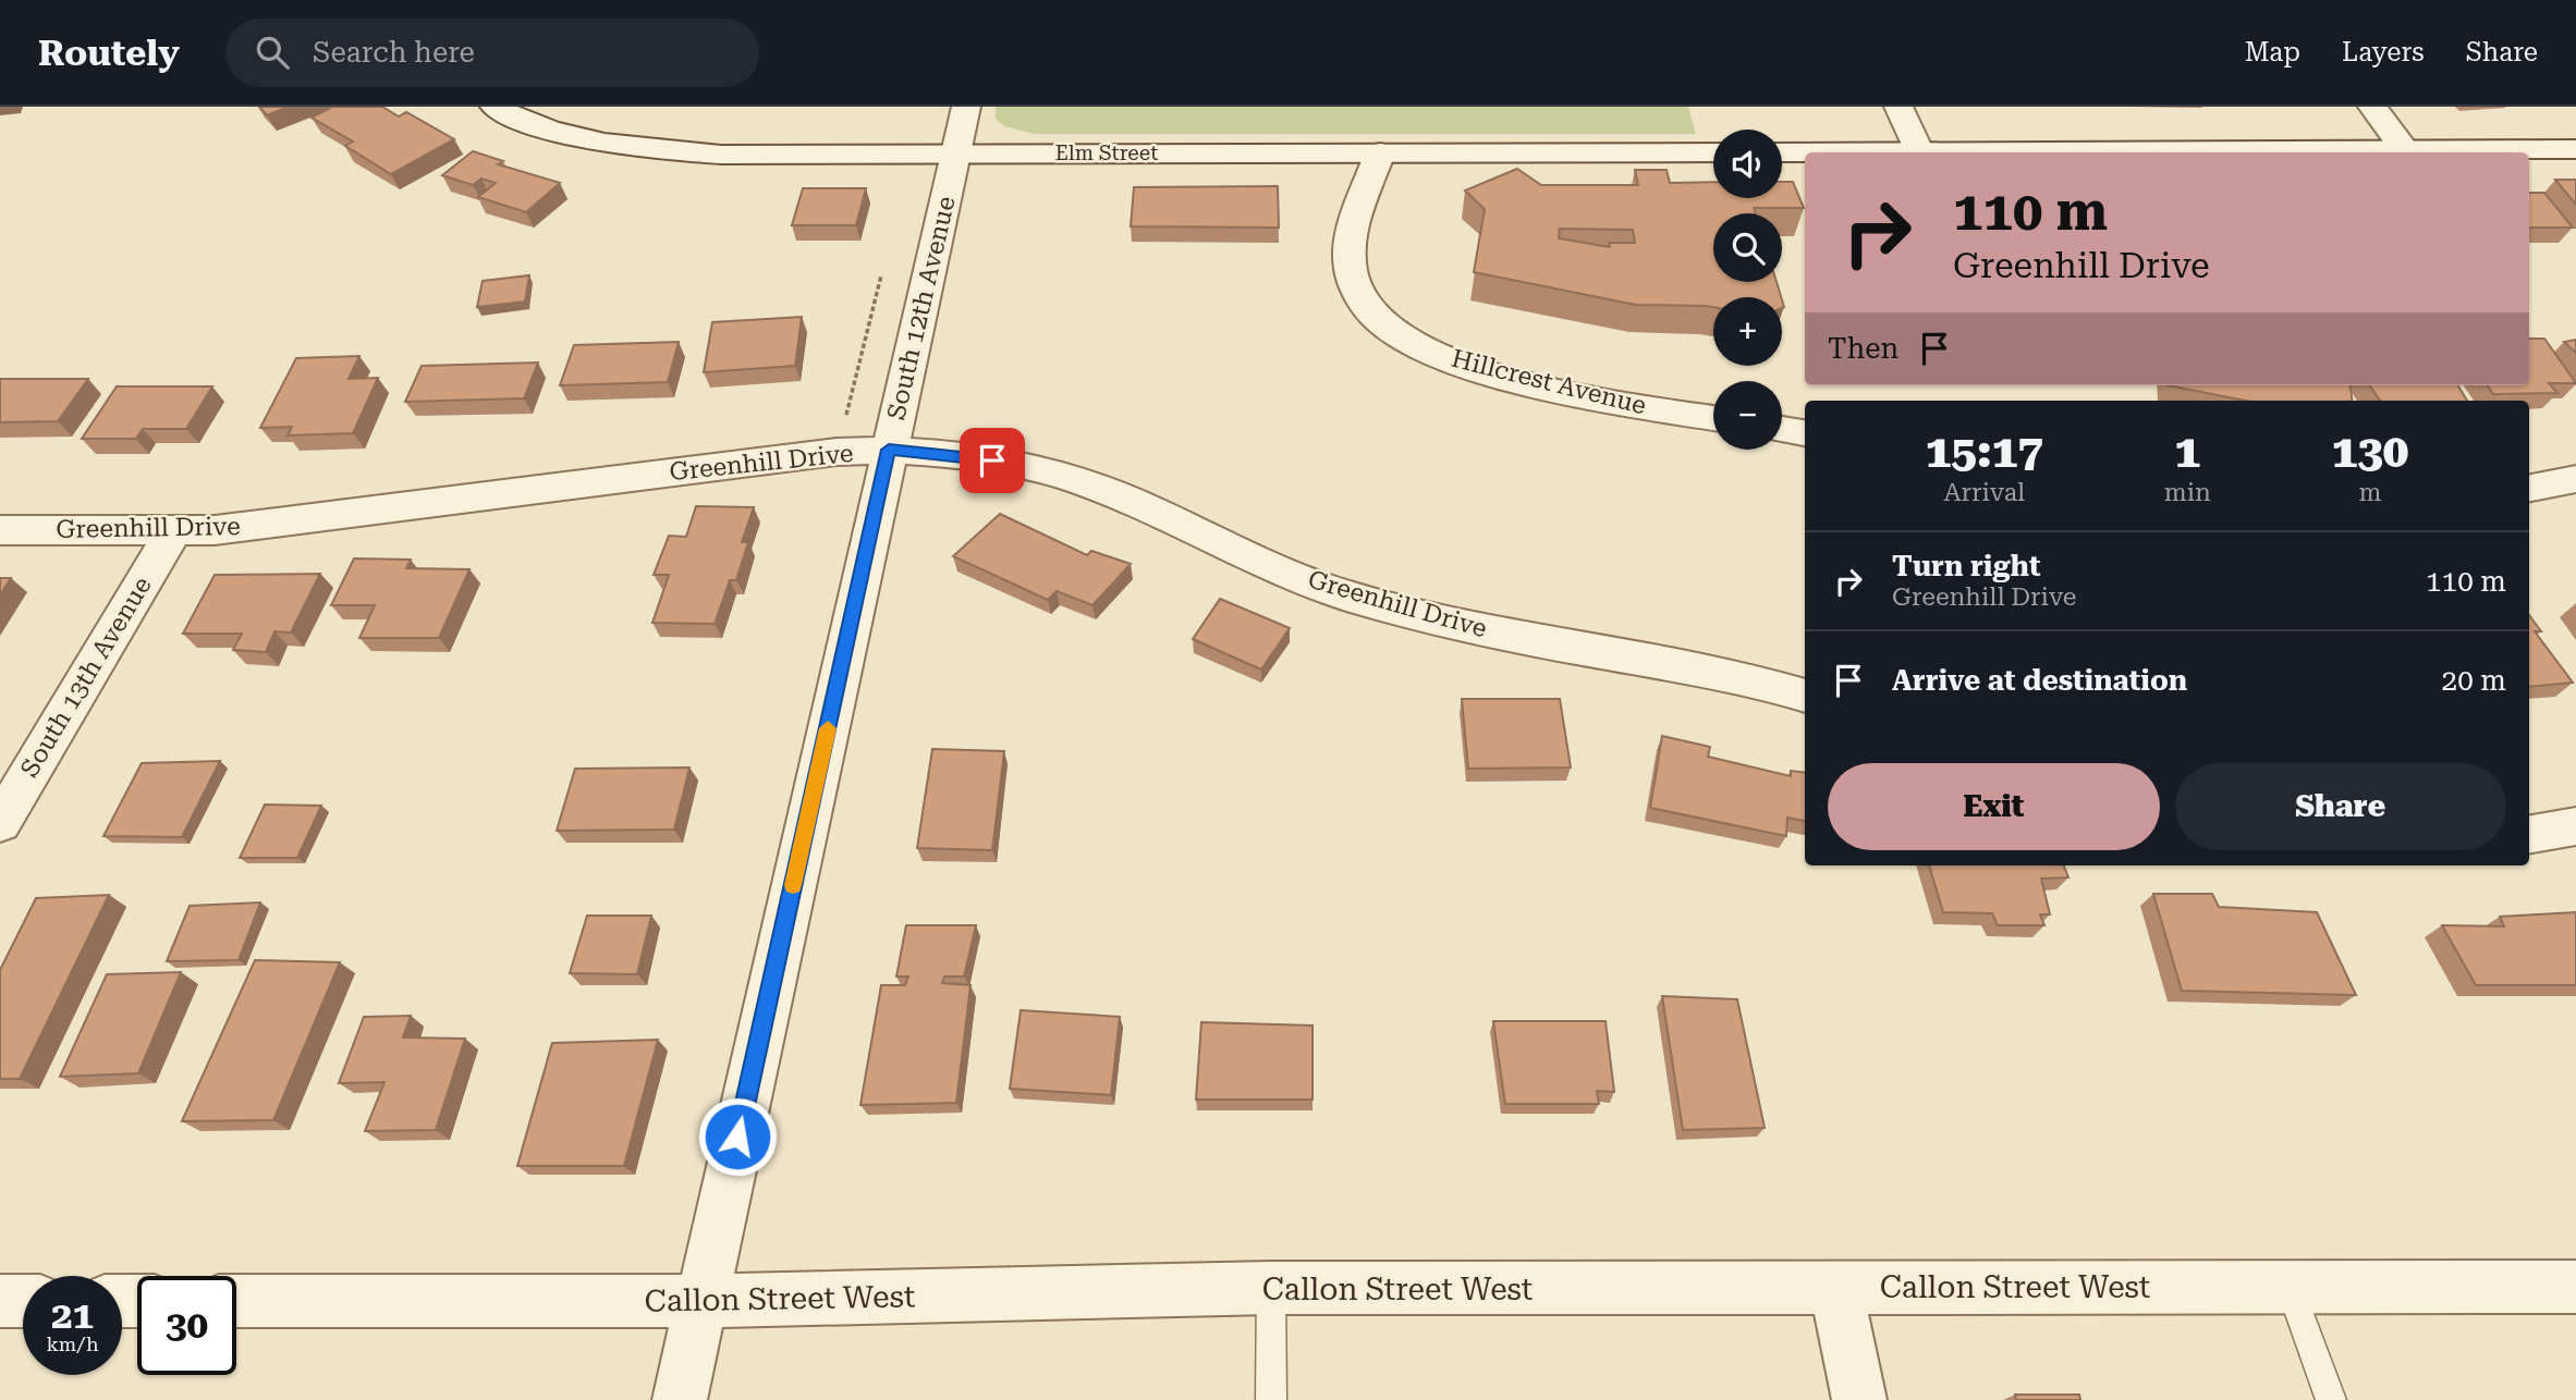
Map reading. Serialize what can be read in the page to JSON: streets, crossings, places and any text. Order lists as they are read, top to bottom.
{
  "streets": {
    "street": [
      "Elm Street",
      "South 12th Avenue",
      "Hillcrest Avenue",
      "Greenhill Drive",
      "South 13th Avenue",
      "Callon Street West"
    ]
  },
  "crossings": [
    ["Elm Street", "South 12th Avenue"],
    ["Elm Street", "Hillcrest Avenue"],
    ["South 12th Avenue", "Greenhill Drive"],
    ["South 12th Avenue", "Callon Street West"],
    ["Greenhill Drive", "South 13th Avenue"]
  ],
  "page": {
    "header": "Routely",
    "search": "Search here",
    "nav": ["Map", "Layers", "Share"],
    "map_buttons": ["+", "−"],
    "turn": ["110 m", "Greenhill Drive"],
    "then": "Then",
    "eta": [
      "15:17",
      "Arrival",
      "1",
      "min",
      "130",
      "m"
    ],
    "list": [
      {
        "name": "Turn right",
        "note": "Greenhill Drive",
        "value": "110 m"
      },
      {
        "name": "Arrive at destination",
        "value": "20 m"
      }
    ],
    "buttons": ["Exit", "Share"],
    "speed": "21 km/h",
    "limit": "30"
  }
}
